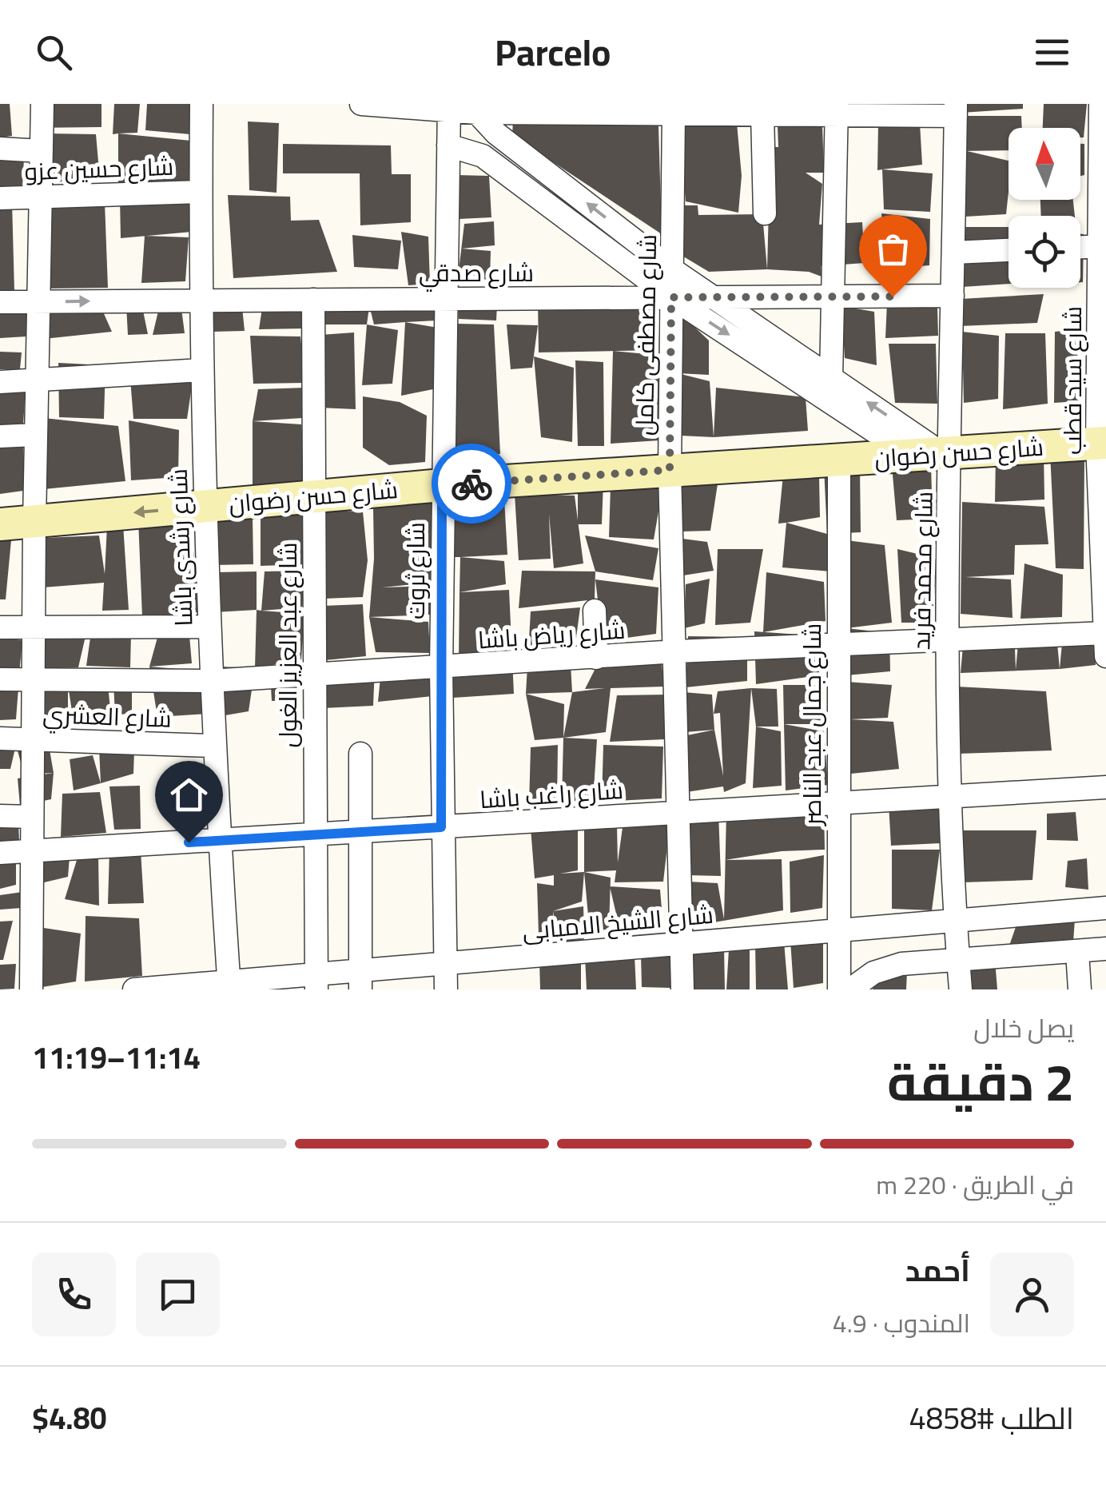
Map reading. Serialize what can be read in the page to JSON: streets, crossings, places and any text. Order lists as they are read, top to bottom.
{
  "streets": {
    "street": [
      "شارع حسين عزو",
      "شارع صدقي",
      "شارع مصطفى كامل",
      "شارع سيد قطب",
      "شارع حسن رضوان",
      "شارع رشدى باشا",
      "شارع ثروت",
      "شارع محمد فريد",
      "شارع رياض باشا",
      "شارع عبد العزيز الغول",
      "شارع العشري",
      "شارع جمال عبد الناصر",
      "شارع راغب باشا",
      "شارع الشيخ الامبابى"
    ]
  },
  "crossings": [
    ["شارع حسين عزو", "شارع رشدى باشا"],
    ["شارع صدقي", "شارع مصطفى كامل"],
    ["شارع صدقي", "شارع رشدى باشا"],
    ["شارع صدقي", "شارع ثروت"],
    ["شارع صدقي", "شارع محمد فريد"],
    ["شارع صدقي", "شارع عبد العزيز الغول"],
    ["شارع مصطفى كامل", "شارع حسن رضوان"],
    ["شارع مصطفى كامل", "شارع رياض باشا"],
    ["شارع مصطفى كامل", "شارع راغب باشا"],
    ["شارع مصطفى كامل", "شارع الشيخ الامبابى"],
    ["شارع سيد قطب", "شارع حسن رضوان"],
    ["شارع سيد قطب", "شارع رياض باشا"],
    ["شارع حسن رضوان", "شارع رشدى باشا"],
    ["شارع حسن رضوان", "شارع ثروت"],
    ["شارع حسن رضوان", "شارع محمد فريد"],
    ["شارع حسن رضوان", "شارع عبد العزيز الغول"],
    ["شارع حسن رضوان", "شارع جمال عبد الناصر"],
    ["شارع رشدى باشا", "شارع رياض باشا"],
    ["شارع رشدى باشا", "شارع العشري"],
    ["شارع رشدى باشا", "شارع راغب باشا"],
    ["شارع رشدى باشا", "شارع الشيخ الامبابى"],
    ["شارع ثروت", "شارع رياض باشا"],
    ["شارع ثروت", "شارع راغب باشا"],
    ["شارع ثروت", "شارع الشيخ الامبابى"],
    ["شارع محمد فريد", "شارع رياض باشا"],
    ["شارع محمد فريد", "شارع راغب باشا"],
    ["شارع محمد فريد", "شارع الشيخ الامبابى"],
    ["شارع رياض باشا", "شارع عبد العزيز الغول"],
    ["شارع رياض باشا", "شارع جمال عبد الناصر"],
    ["شارع عبد العزيز الغول", "شارع راغب باشا"],
    ["شارع عبد العزيز الغول", "شارع الشيخ الامبابى"],
    ["شارع جمال عبد الناصر", "شارع راغب باشا"],
    ["شارع جمال عبد الناصر", "شارع الشيخ الامبابى"]
  ],
  "north": "top",
  "page": {
    "header": "Parcelo",
    "heading": ["2 دقيقة", "يصل خلال", "11:14–11:19"],
    "panel": [
      "أحمد",
      "المندوب · 4.9",
      "الطلب #4858",
      "$4.80"
    ],
    "bar": "في الطريق · 220 m"
  }
}
